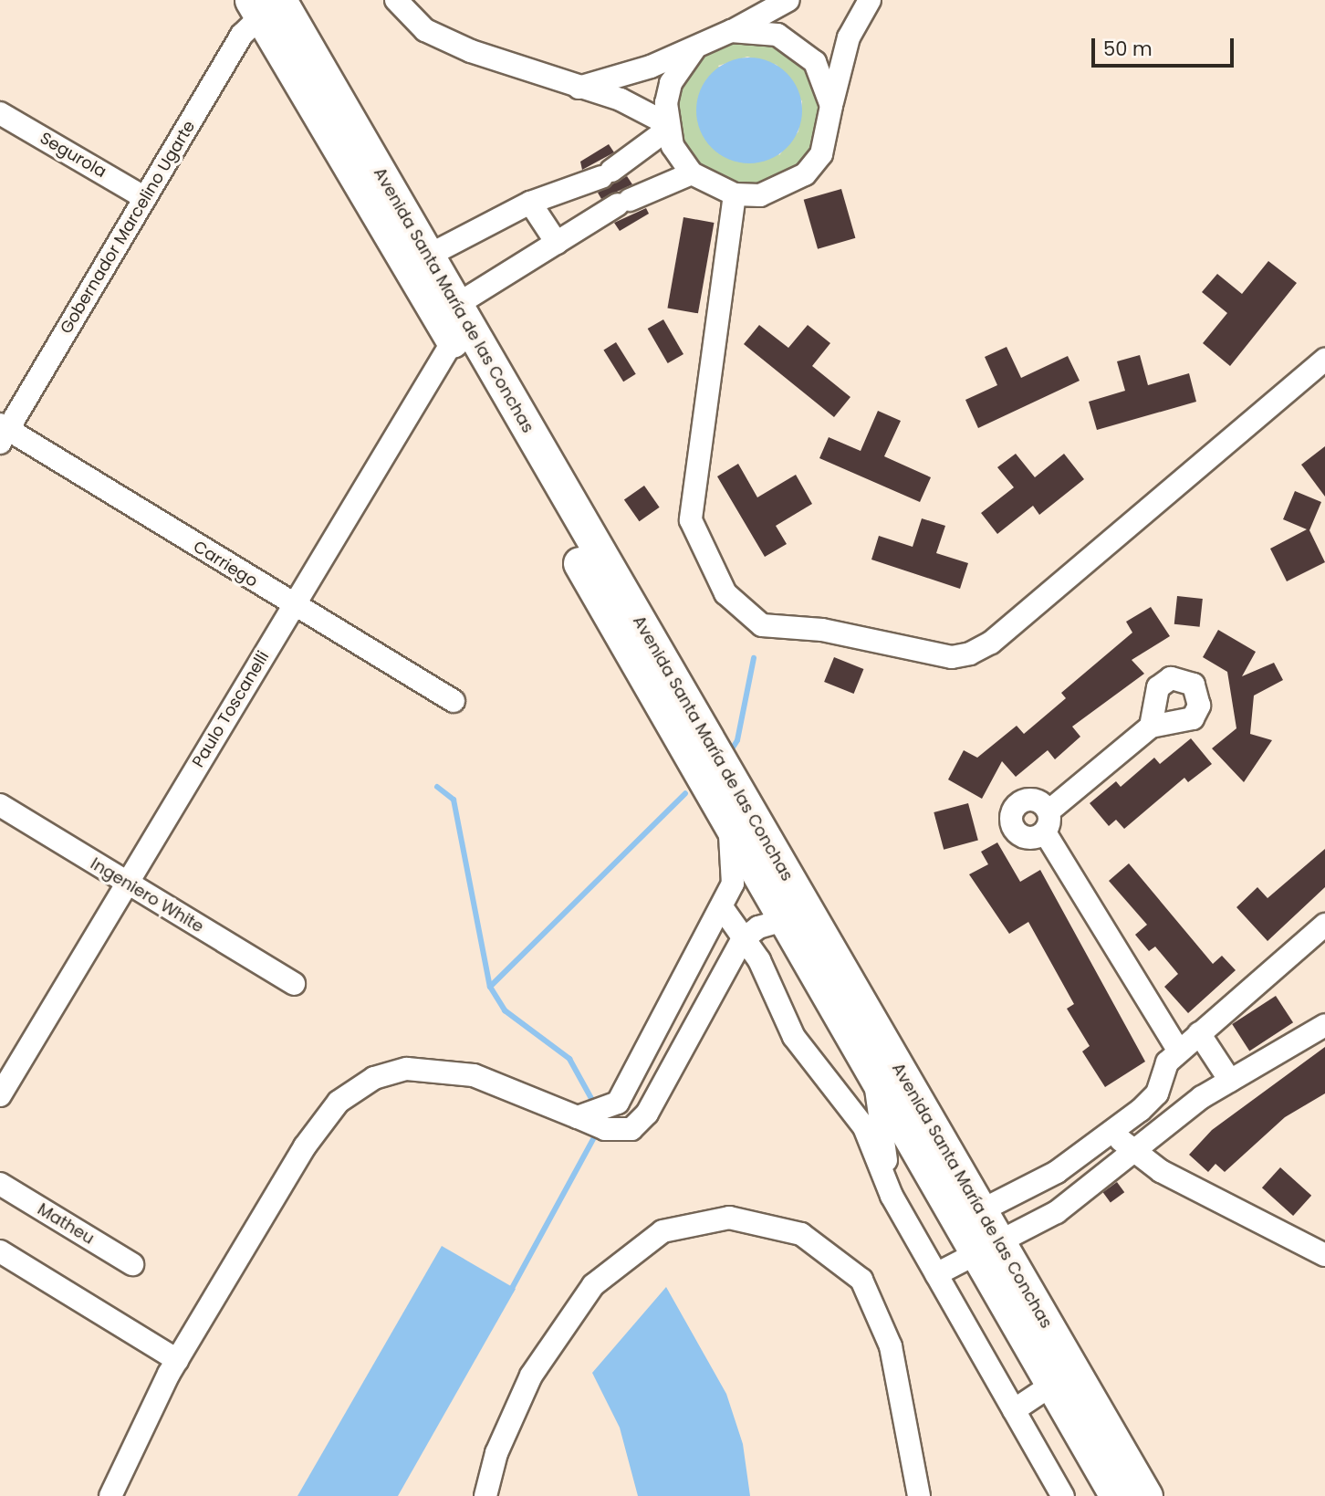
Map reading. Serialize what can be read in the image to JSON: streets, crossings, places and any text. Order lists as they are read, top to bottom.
{
  "streets": {
    "main road": ["Avenida Santa María de las Conchas"],
    "street": [
      "Segurola",
      "Gobernador Marcelino Ugarte",
      "Carriego",
      "Paulo Toscanelli",
      "Ingeniero White",
      "Matheu"
    ]
  },
  "crossings": [
    ["Segurola", "Gobernador Marcelino Ugarte"],
    ["Gobernador Marcelino Ugarte", "Avenida Santa María de las Conchas"],
    ["Gobernador Marcelino Ugarte", "Carriego"],
    ["Avenida Santa María de las Conchas", "Paulo Toscanelli"],
    ["Carriego", "Paulo Toscanelli"],
    ["Paulo Toscanelli", "Ingeniero White"]
  ],
  "scale_bar": "50 m"
}
